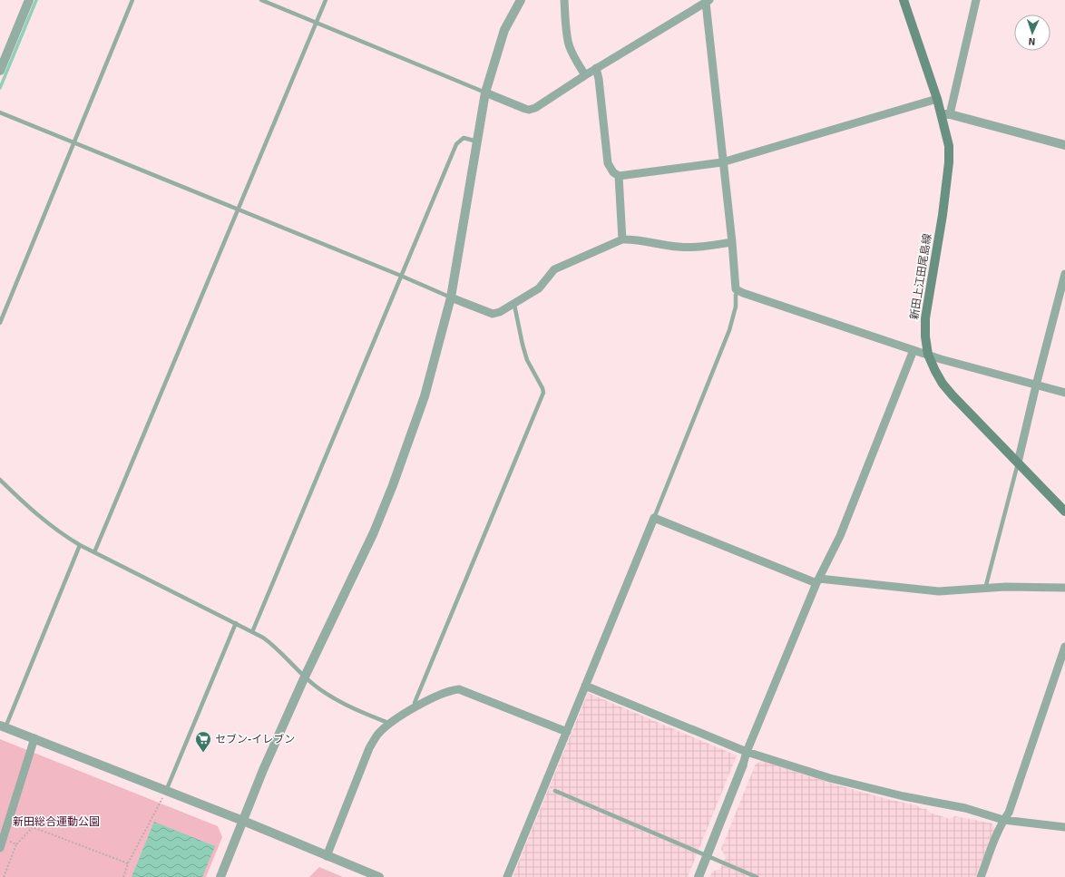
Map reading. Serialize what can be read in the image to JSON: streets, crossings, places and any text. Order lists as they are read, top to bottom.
{
  "streets": {
    "main road": ["新田上江田尾島線"]
  },
  "parks": ["新田総合運動公園"],
  "places": {
    "supermarket": ["セブン-イレブン"]
  },
  "north": "bottom"
}
